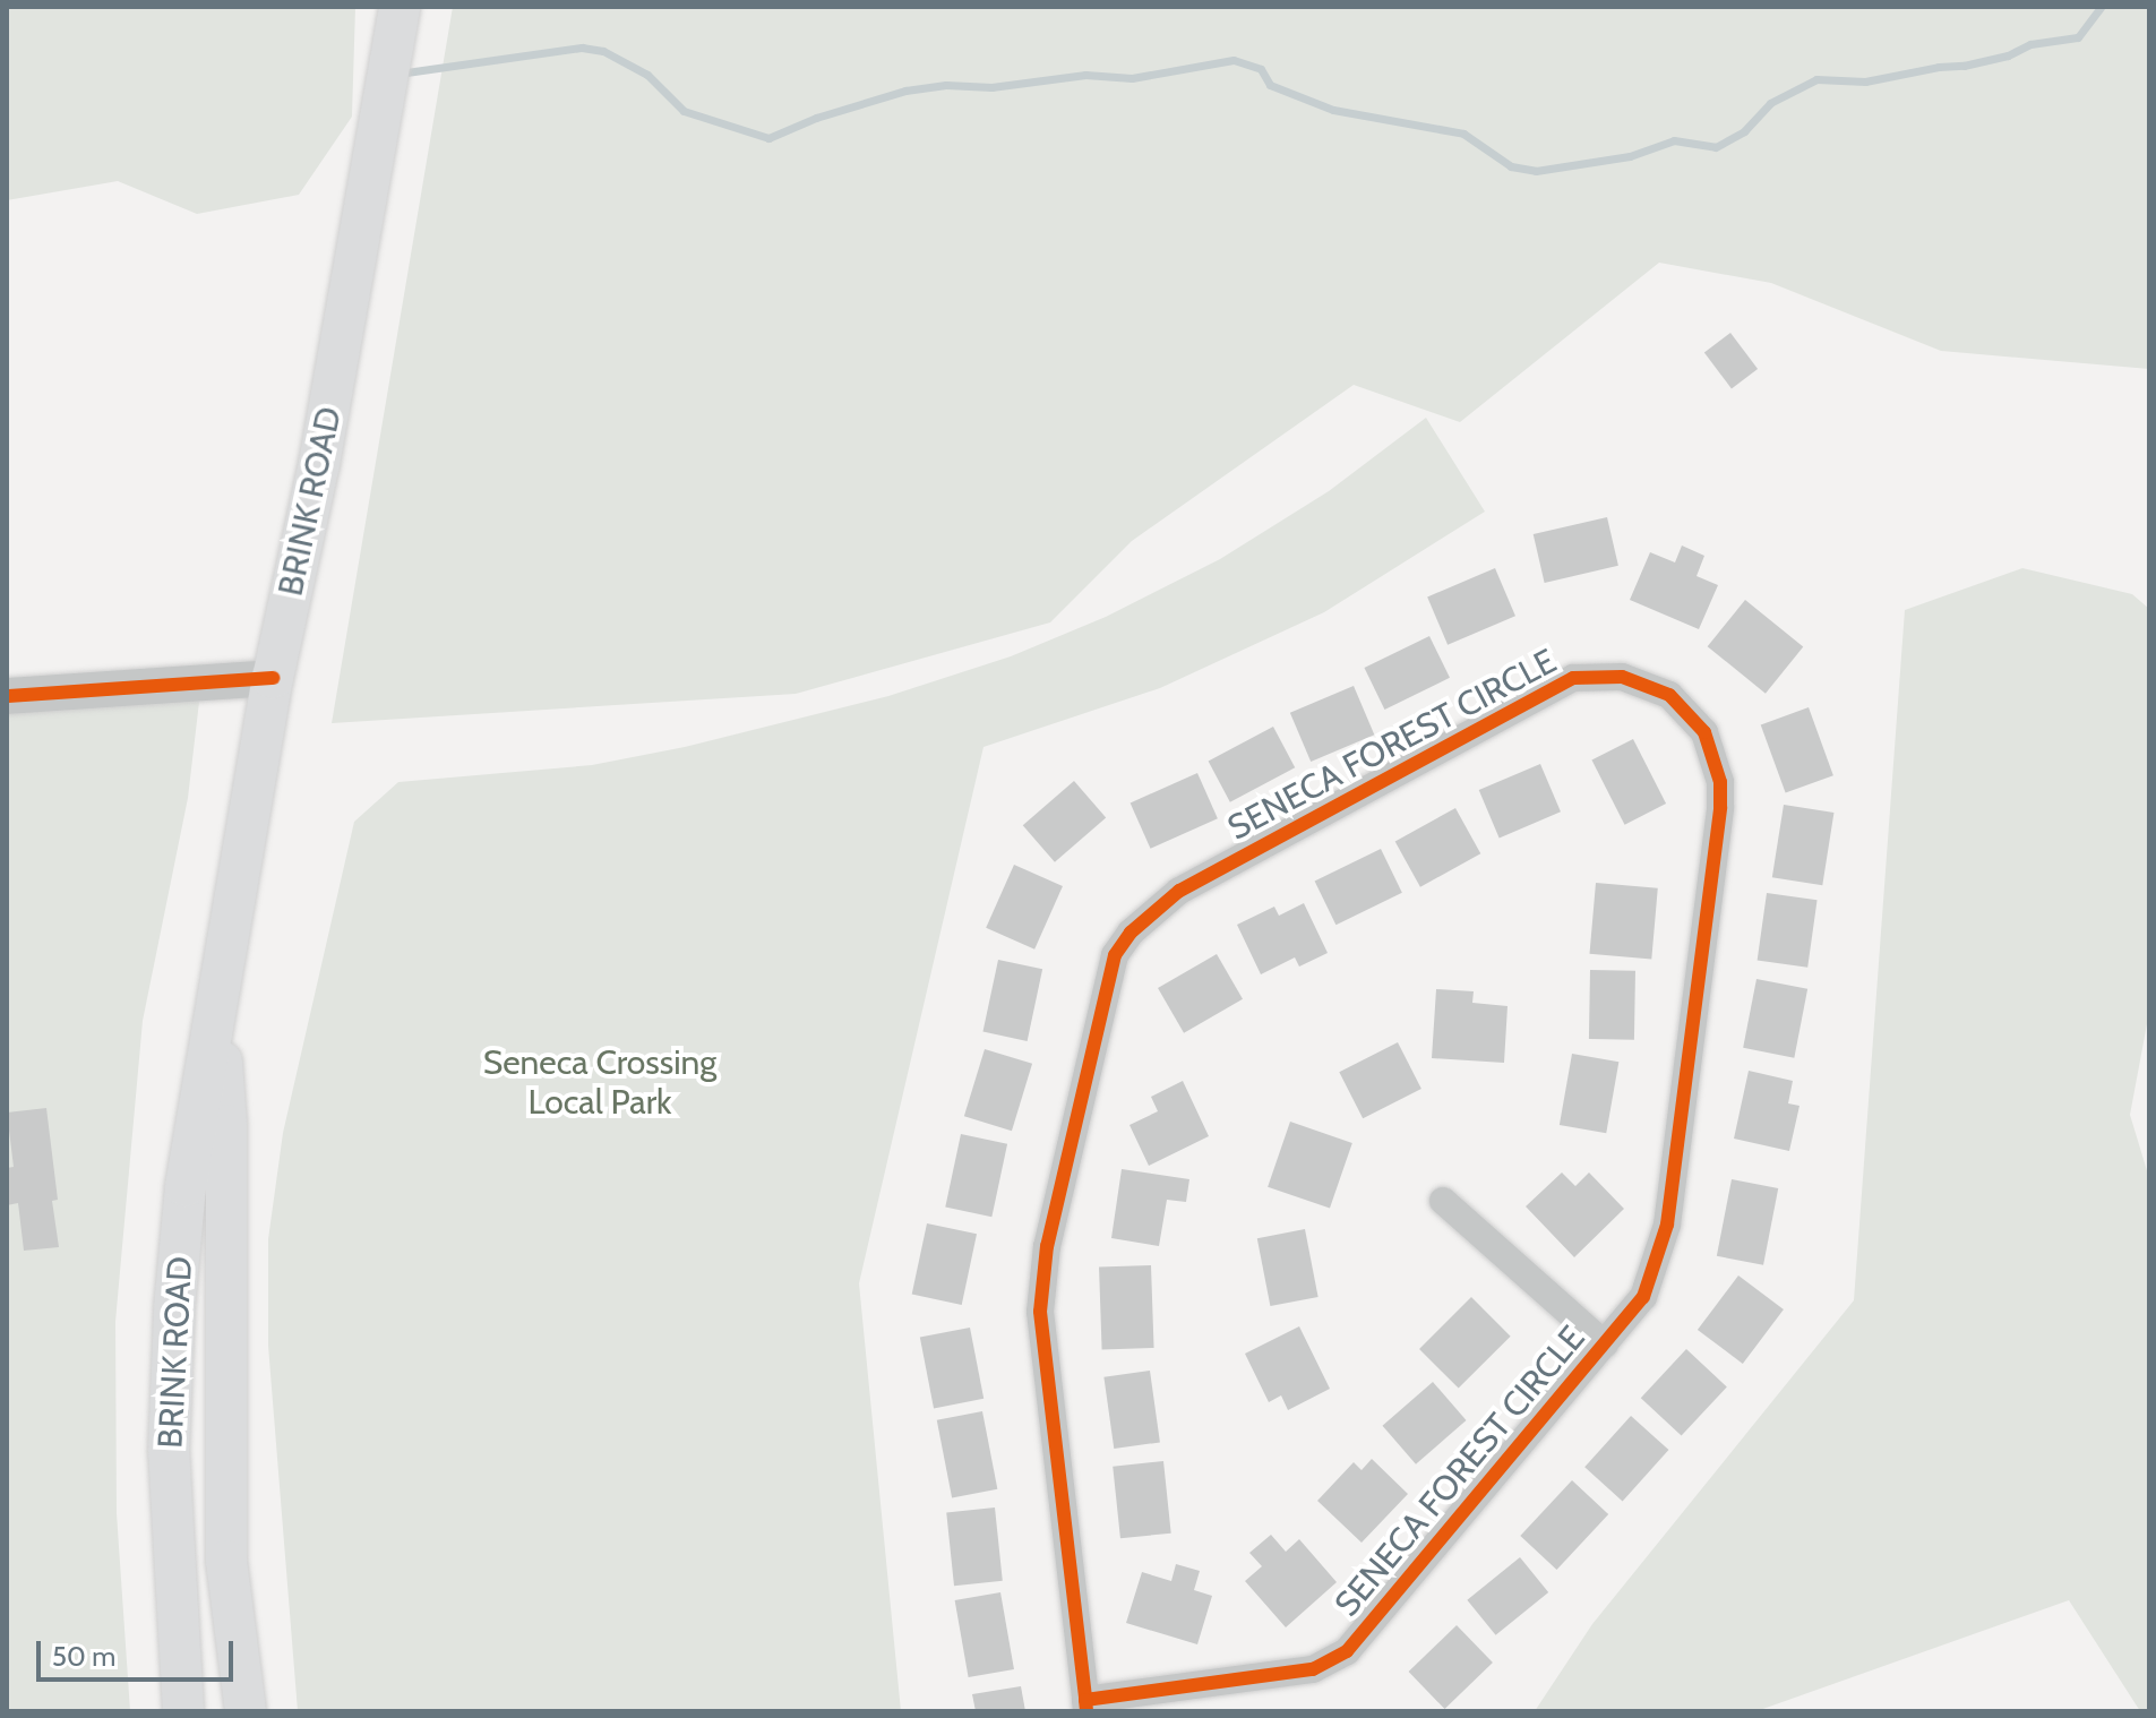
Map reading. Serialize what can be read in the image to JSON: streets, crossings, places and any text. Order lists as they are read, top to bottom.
{
  "streets": {
    "main road": ["BRINK ROAD"],
    "street": ["SENECA FOREST CIRCLE"]
  },
  "parks": ["Seneca Crossing Local Park"],
  "scale_bar": "50 m"
}
